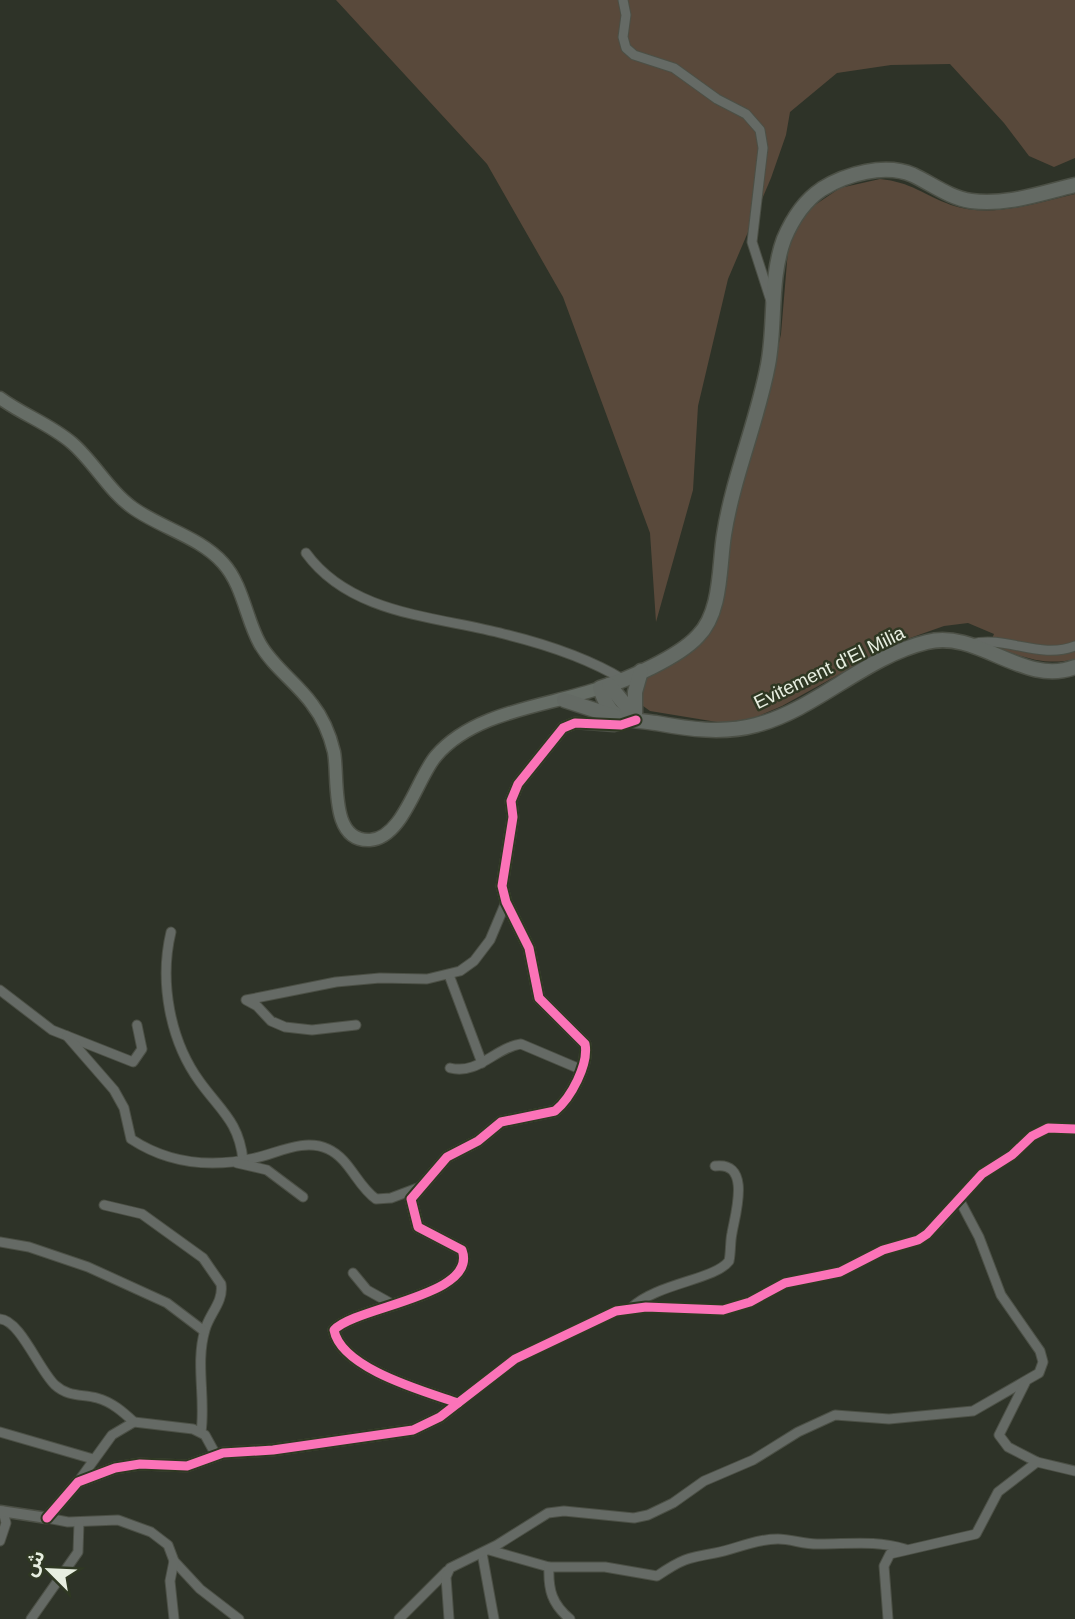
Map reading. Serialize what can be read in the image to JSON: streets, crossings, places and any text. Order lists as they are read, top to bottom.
{
  "streets": {
    "main road": ["Evitement d'El Milia"]
  },
  "north": "top left"
}
